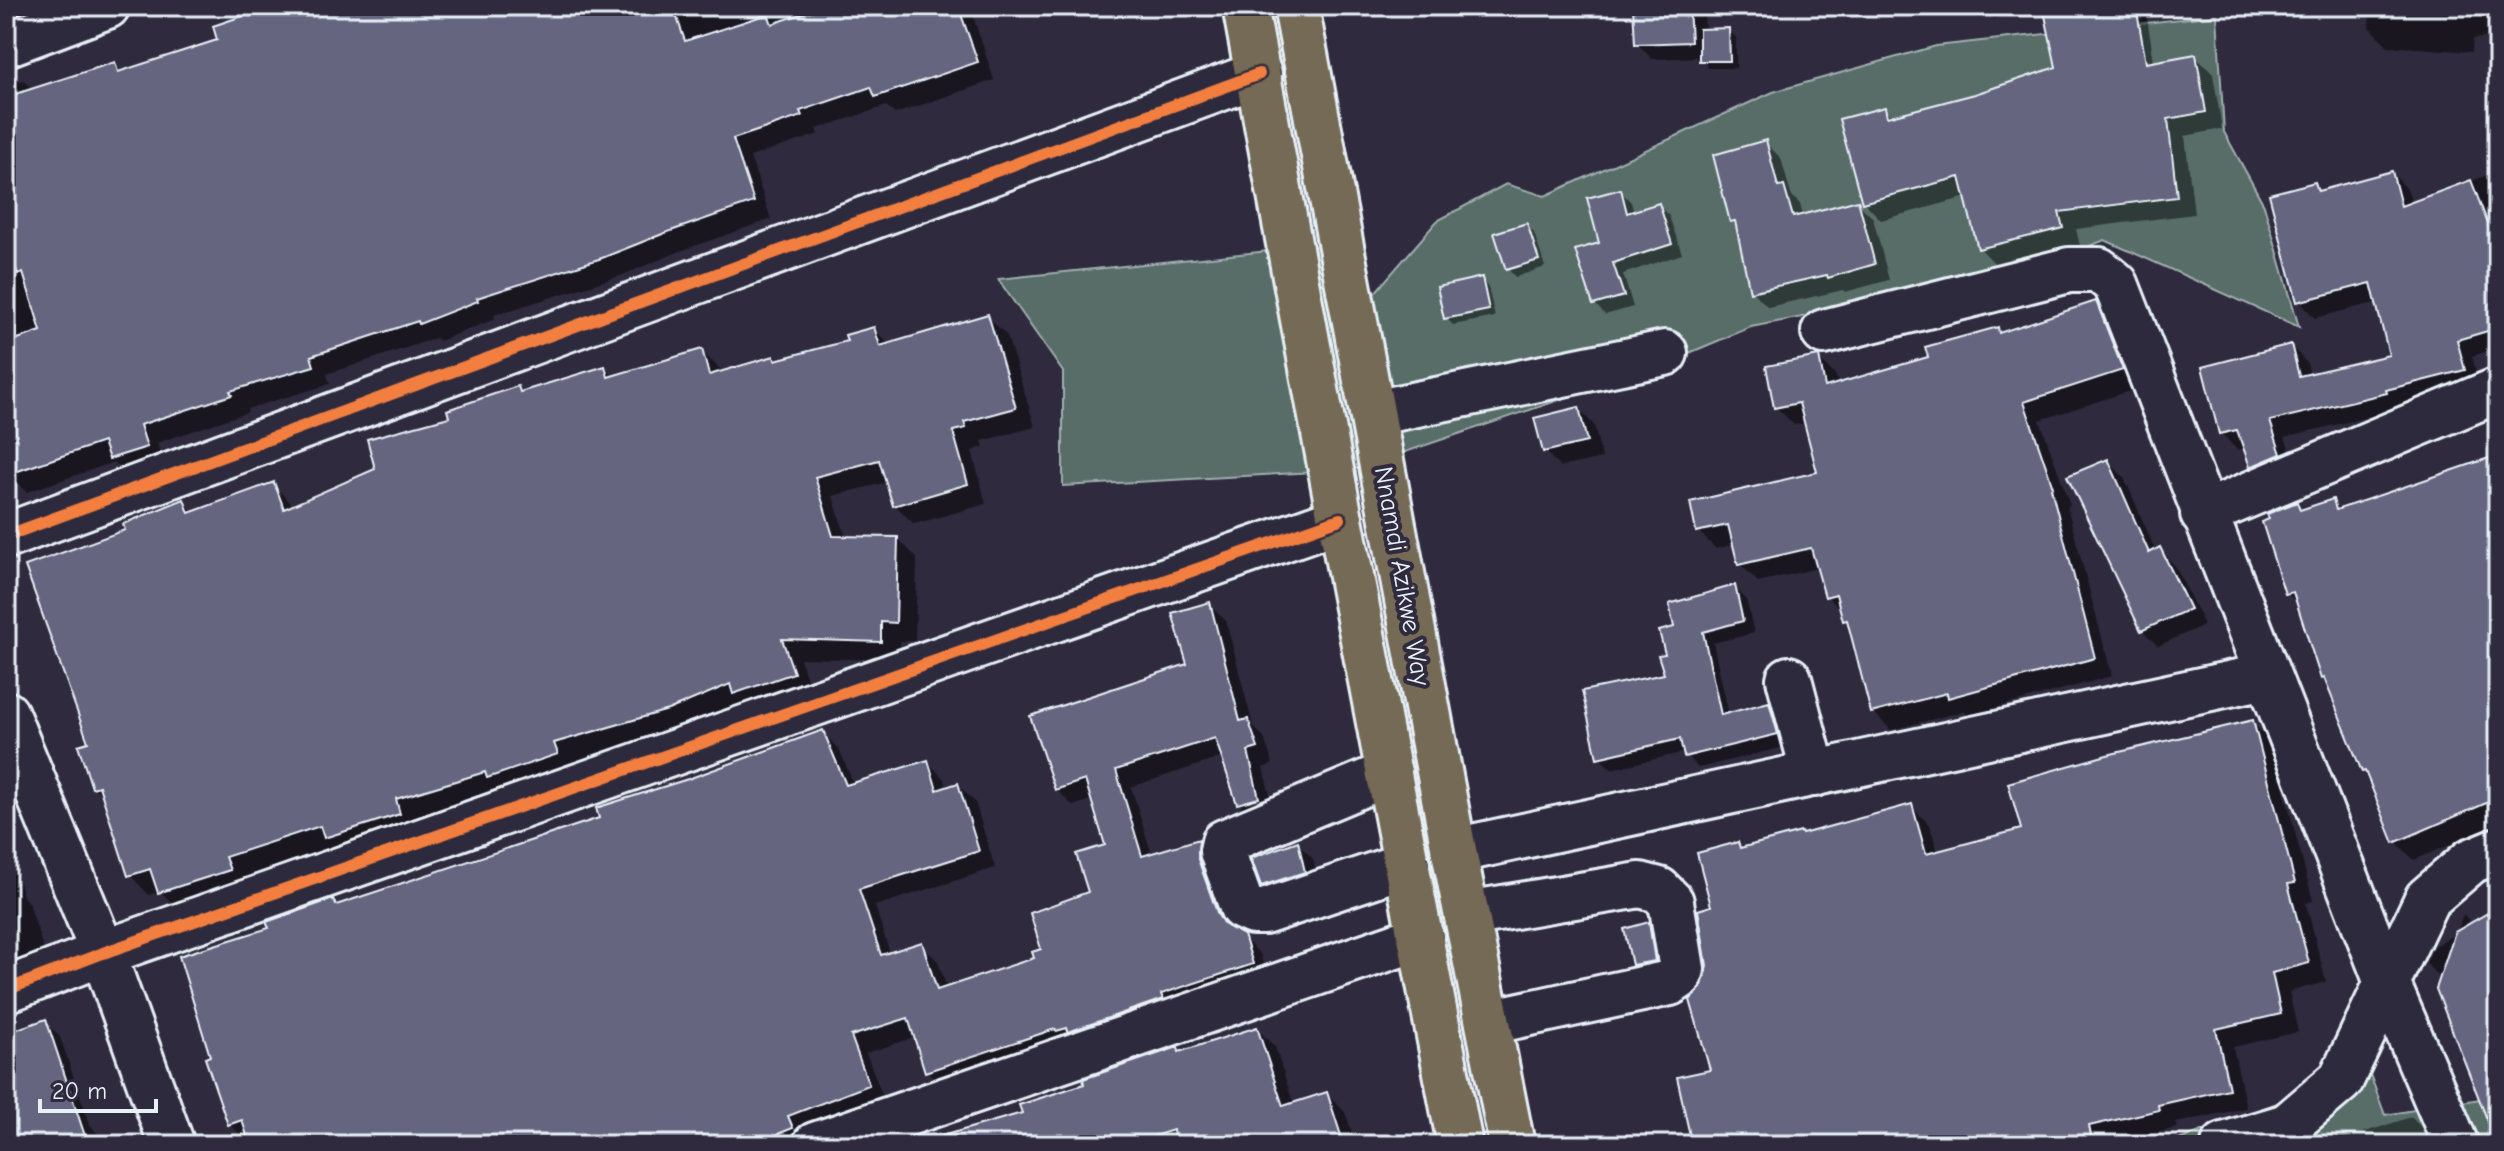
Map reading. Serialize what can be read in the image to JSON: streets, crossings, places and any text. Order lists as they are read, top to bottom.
{
  "streets": {
    "highway": ["Nnamdi Azikwe Way"]
  },
  "scale_bar": "20 m"
}
